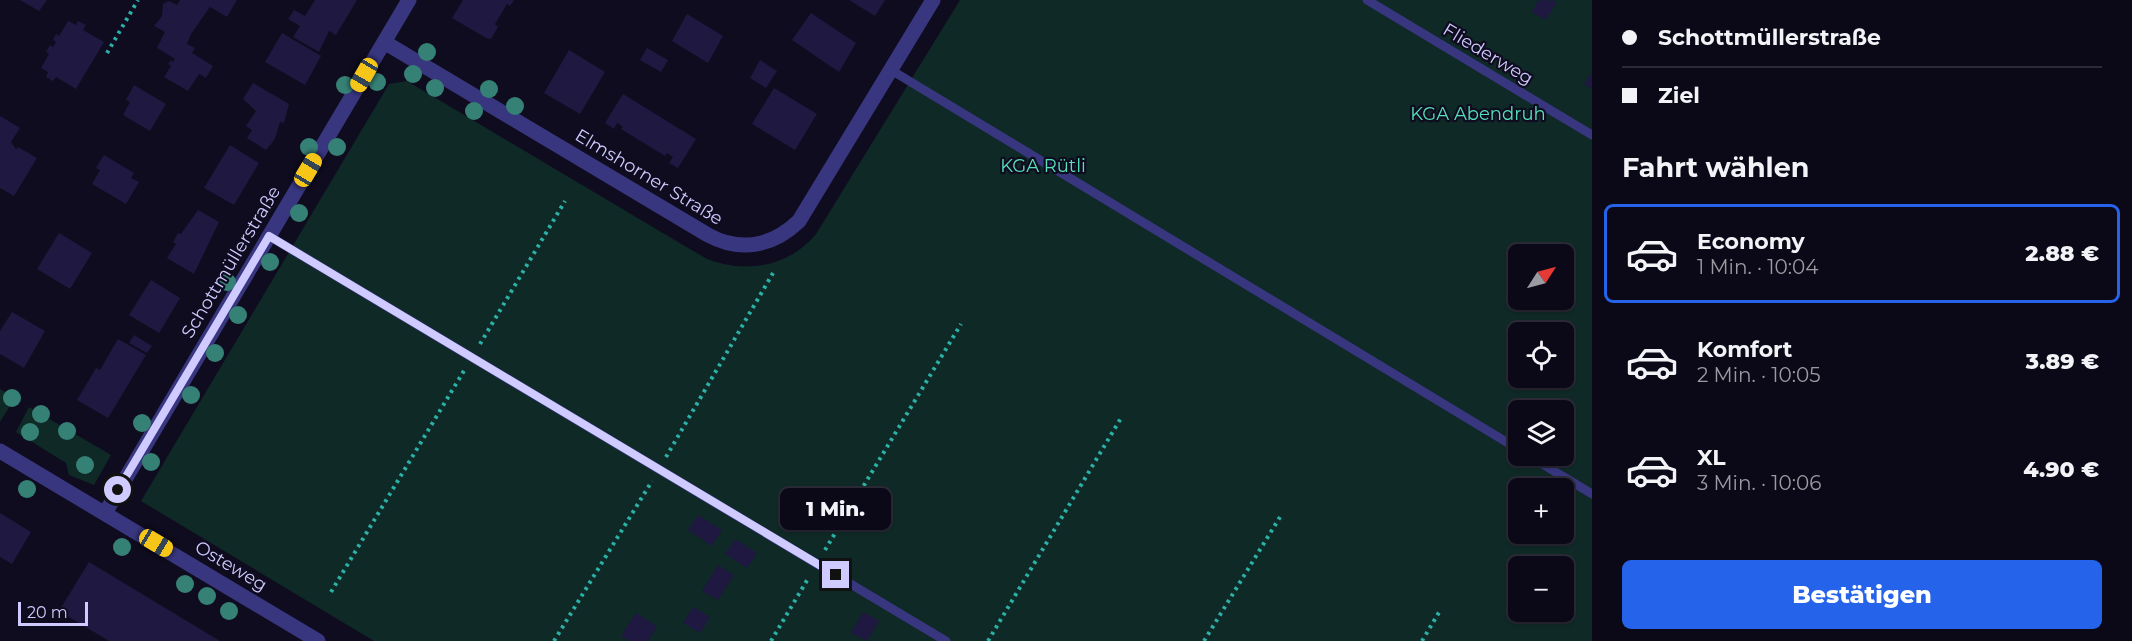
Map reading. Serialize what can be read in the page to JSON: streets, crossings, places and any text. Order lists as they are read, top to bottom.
{
  "streets": {
    "street": ["Elmshorner Straße", "Schottmüllerstraße", "Osteweg"],
    "lane": ["Fliederweg"]
  },
  "crossings": [
    ["Elmshorner Straße", "Schottmüllerstraße"],
    ["Schottmüllerstraße", "Osteweg"]
  ],
  "parks": ["KGA Abendruh", "KGA Rütli"],
  "scale_bar": "20 m",
  "north": "top right",
  "page": {
    "banner": ["Schottmüllerstraße", "Ziel"],
    "heading": "Fahrt wählen",
    "list": [
      {
        "name": "Economy",
        "note": "1 Min. · 10:04",
        "value": "2.88 €"
      },
      {
        "name": "Komfort",
        "note": "2 Min. · 10:05",
        "value": "3.89 €"
      },
      {
        "name": "XL",
        "note": "3 Min. · 10:06",
        "value": "4.90 €"
      }
    ],
    "map_buttons": ["+", "−"],
    "bubble": "1 Min.",
    "buttons": "Bestätigen",
    "scale": "20 m"
  }
}
